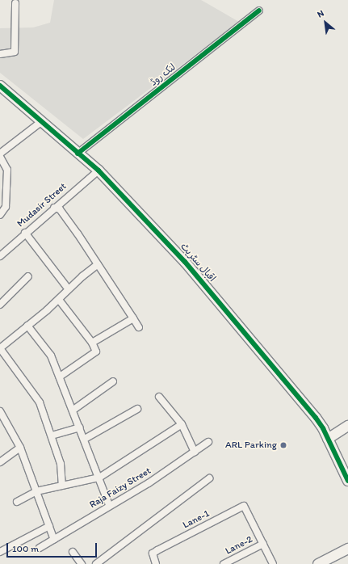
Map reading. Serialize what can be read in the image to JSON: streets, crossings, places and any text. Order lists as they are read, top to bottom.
{
  "streets": {
    "street": [
      "لنک روڈ",
      "Mudasir Street",
      "اقبال سٹریٹ",
      "Raja Faizy Street",
      "Lane-1",
      "Lane-2"
    ]
  },
  "crossings": [
    ["لنک روڈ", "اقبال سٹریٹ"],
    ["Mudasir Street", "اقبال سٹریٹ"],
    ["Lane-1", "Lane-2"]
  ],
  "places": ["ARL Parking"],
  "scale_bar": "100 m",
  "north": "top left"
}
